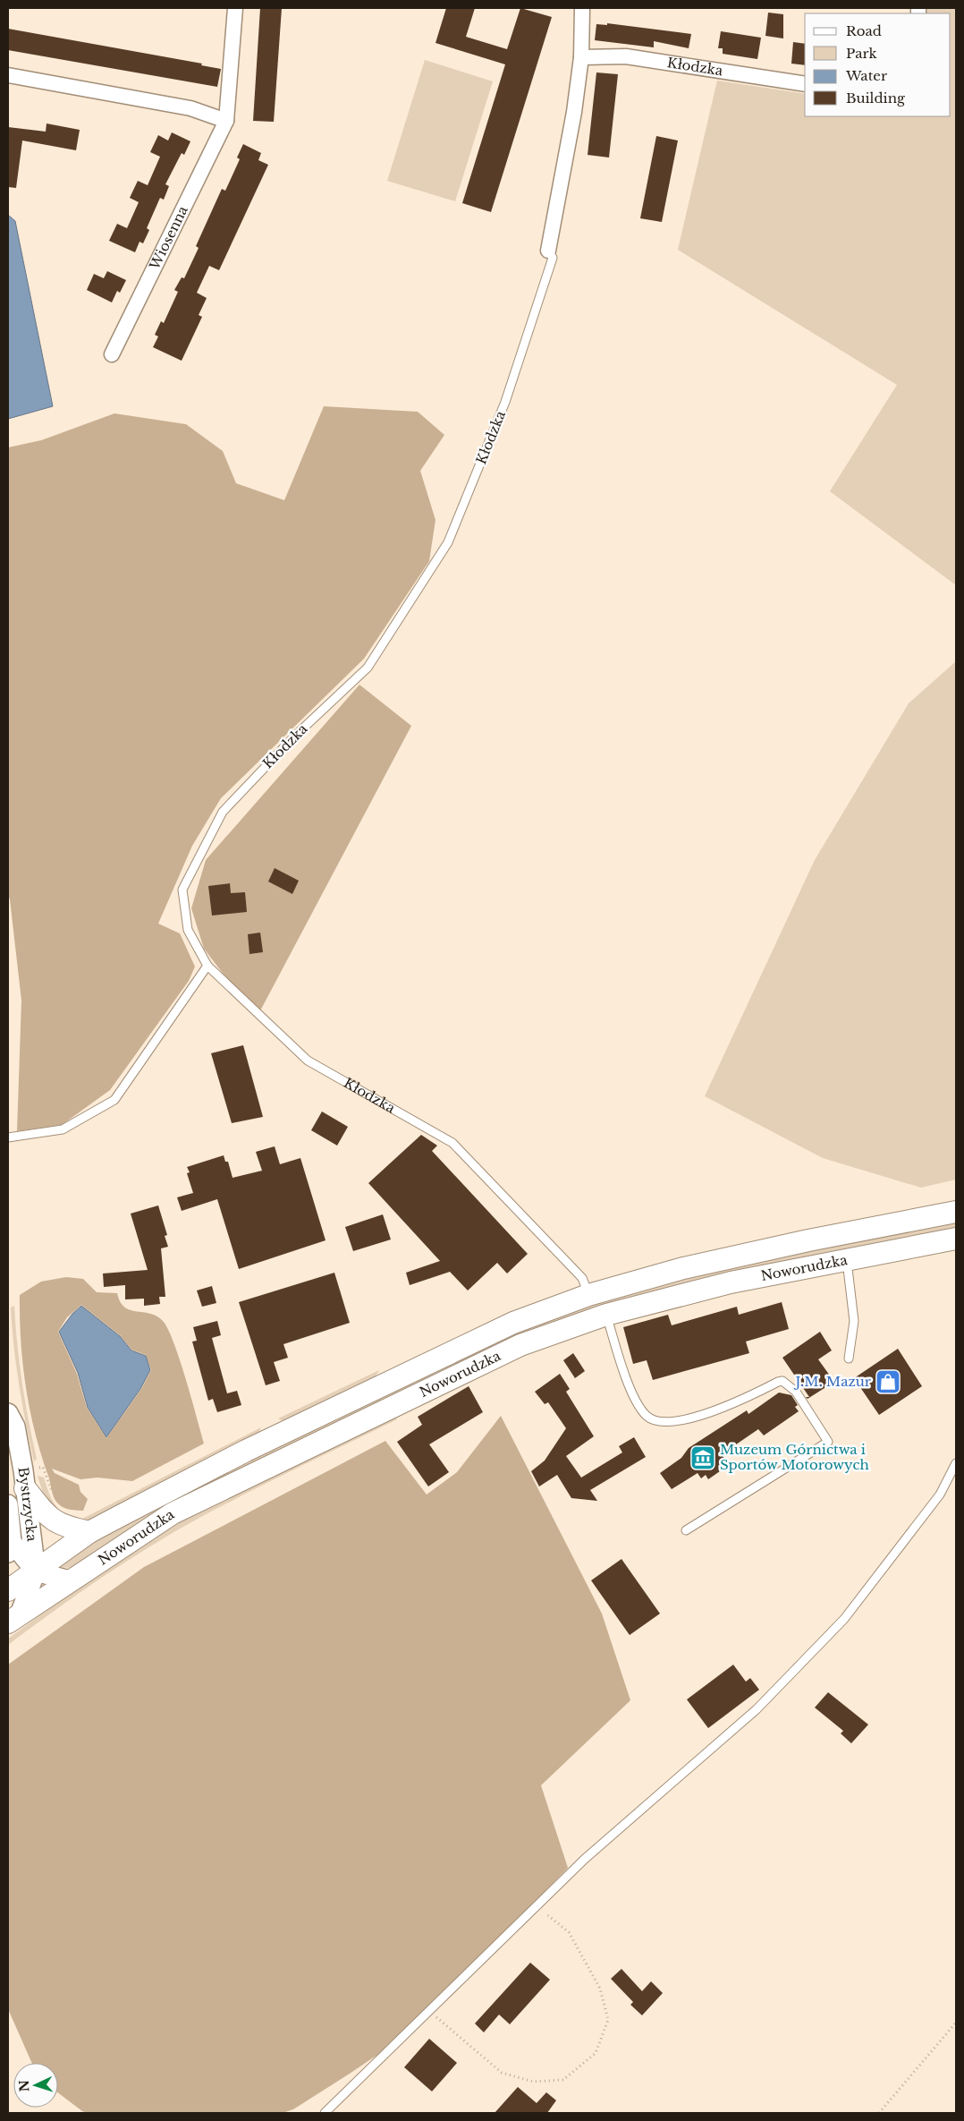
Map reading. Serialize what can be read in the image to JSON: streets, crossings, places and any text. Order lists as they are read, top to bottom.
{
  "streets": {
    "main road": ["Noworudzka"],
    "street": ["Kłodzka", "Wiosenna", "Bystrzycka"]
  },
  "crossings": [
    ["Kłodzka", "Noworudzka"],
    ["Noworudzka", "Bystrzycka"]
  ],
  "places": {
    "shop": ["J.M. Mazur"],
    "museum": ["Muzeum Górnictwa i Sportów Motorowych"]
  },
  "legend": [
    "Road",
    "Park",
    "Water",
    "Building"
  ],
  "north": "left"
}
